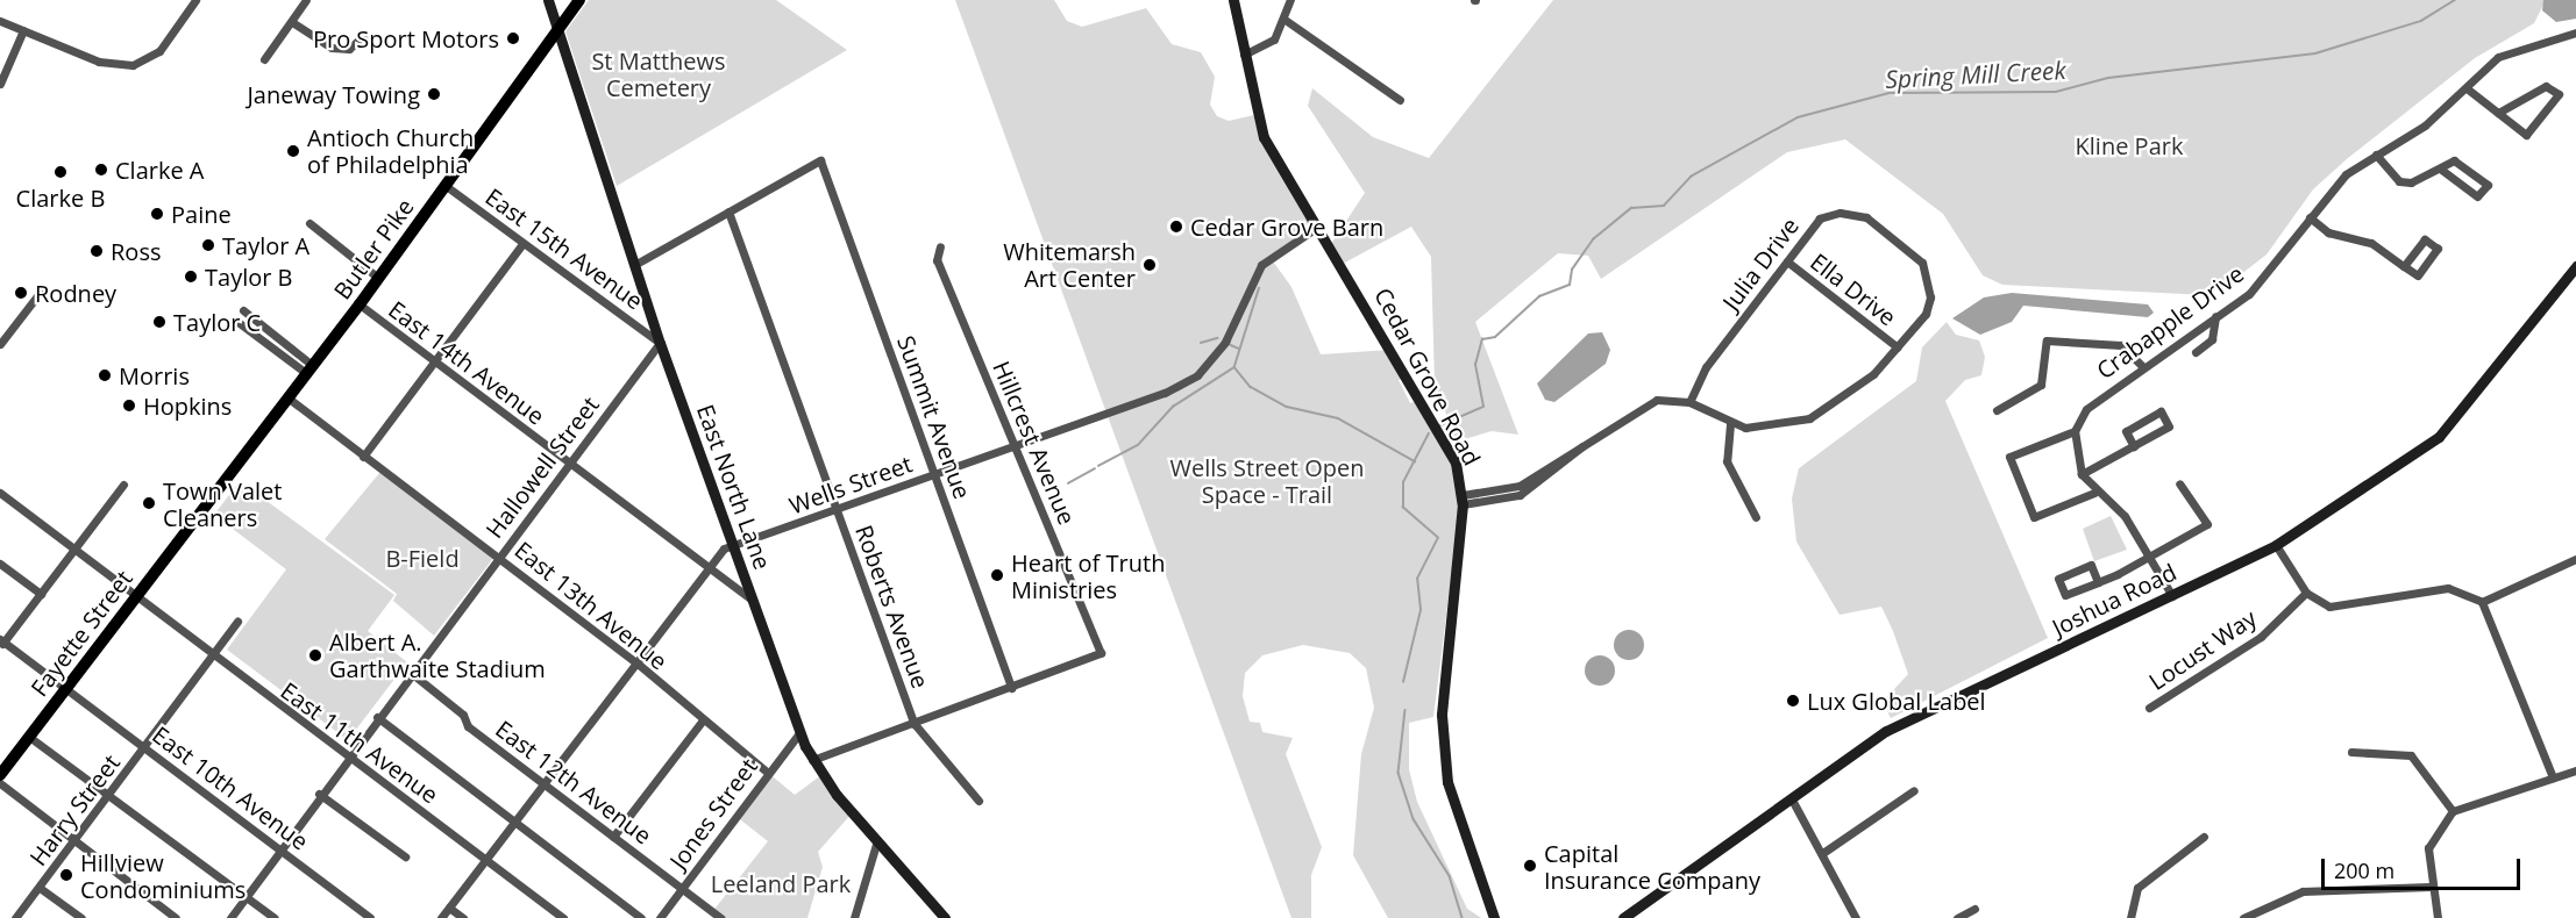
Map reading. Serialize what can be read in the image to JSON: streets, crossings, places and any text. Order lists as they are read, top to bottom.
{
  "streets": {
    "main road": ["Butler Pike", "Fayette Street"],
    "street": [
      "East 15th Avenue",
      "Julia Drive",
      "Ella Drive",
      "Crabapple Drive",
      "East 14th Avenue",
      "Cedar Grove Road",
      "Summit Avenue",
      "Hillcrest Avenue",
      "Hallowell Street",
      "Wells Street",
      "East North Lane",
      "Joshua Road",
      "East 13th Avenue",
      "Roberts Avenue",
      "Locust Way",
      "East 11th Avenue",
      "East 12th Avenue",
      "East 10th Avenue",
      "Harry Street",
      "Jones Street"
    ]
  },
  "crossings": [
    ["Butler Pike", "East 15th Avenue"],
    ["Butler Pike", "East 14th Avenue"],
    ["Butler Pike", "East North Lane"],
    ["Butler Pike", "East 13th Avenue"],
    ["Butler Pike", "Fayette Street"],
    ["East 15th Avenue", "Hallowell Street"],
    ["East 15th Avenue", "East North Lane"],
    ["Julia Drive", "Ella Drive"],
    ["East 14th Avenue", "Hallowell Street"],
    ["East 14th Avenue", "Wells Street"],
    ["East 14th Avenue", "East North Lane"],
    ["Cedar Grove Road", "Wells Street"],
    ["Summit Avenue", "Hillcrest Avenue"],
    ["Summit Avenue", "Wells Street"],
    ["Summit Avenue", "Roberts Avenue"],
    ["Hillcrest Avenue", "Wells Street"],
    ["Hallowell Street", "East North Lane"],
    ["Hallowell Street", "East 13th Avenue"],
    ["Hallowell Street", "East 11th Avenue"],
    ["Hallowell Street", "East 12th Avenue"],
    ["Hallowell Street", "East 10th Avenue"],
    ["Wells Street", "East North Lane"],
    ["Wells Street", "East 13th Avenue"],
    ["Wells Street", "Roberts Avenue"],
    ["Wells Street", "East 11th Avenue"],
    ["Wells Street", "East 12th Avenue"],
    ["East North Lane", "Jones Street"],
    ["East 13th Avenue", "Jones Street"],
    ["Fayette Street", "East 11th Avenue"],
    ["Fayette Street", "East 10th Avenue"],
    ["East 11th Avenue", "Harry Street"],
    ["East 12th Avenue", "Jones Street"],
    ["East 10th Avenue", "Harry Street"]
  ],
  "water": ["Spring Mill Creek"],
  "parks": [
    "St Matthews Cemetery",
    "Kline Park",
    "Wells Street Open Space - Trail",
    "B-Field",
    "Leeland Park"
  ],
  "places": [
    "Pro Sport Motors",
    "Janeway Towing",
    "Antioch Church of Philadelphia",
    "Clarke A",
    "Clarke B",
    "Paine",
    "Cedar Grove Barn",
    "Taylor A",
    "Ross",
    "Whitemarsh Art Center",
    "Taylor B",
    "Rodney",
    "Taylor C",
    "Morris",
    "Hopkins",
    "Town Valet Cleaners",
    "Heart of Truth Ministries",
    "Albert A. Garthwaite Stadium",
    "Lux Global Label",
    "Capital Insurance Company",
    "Hillview Condominiums"
  ],
  "scale_bar": "200 m"
}
